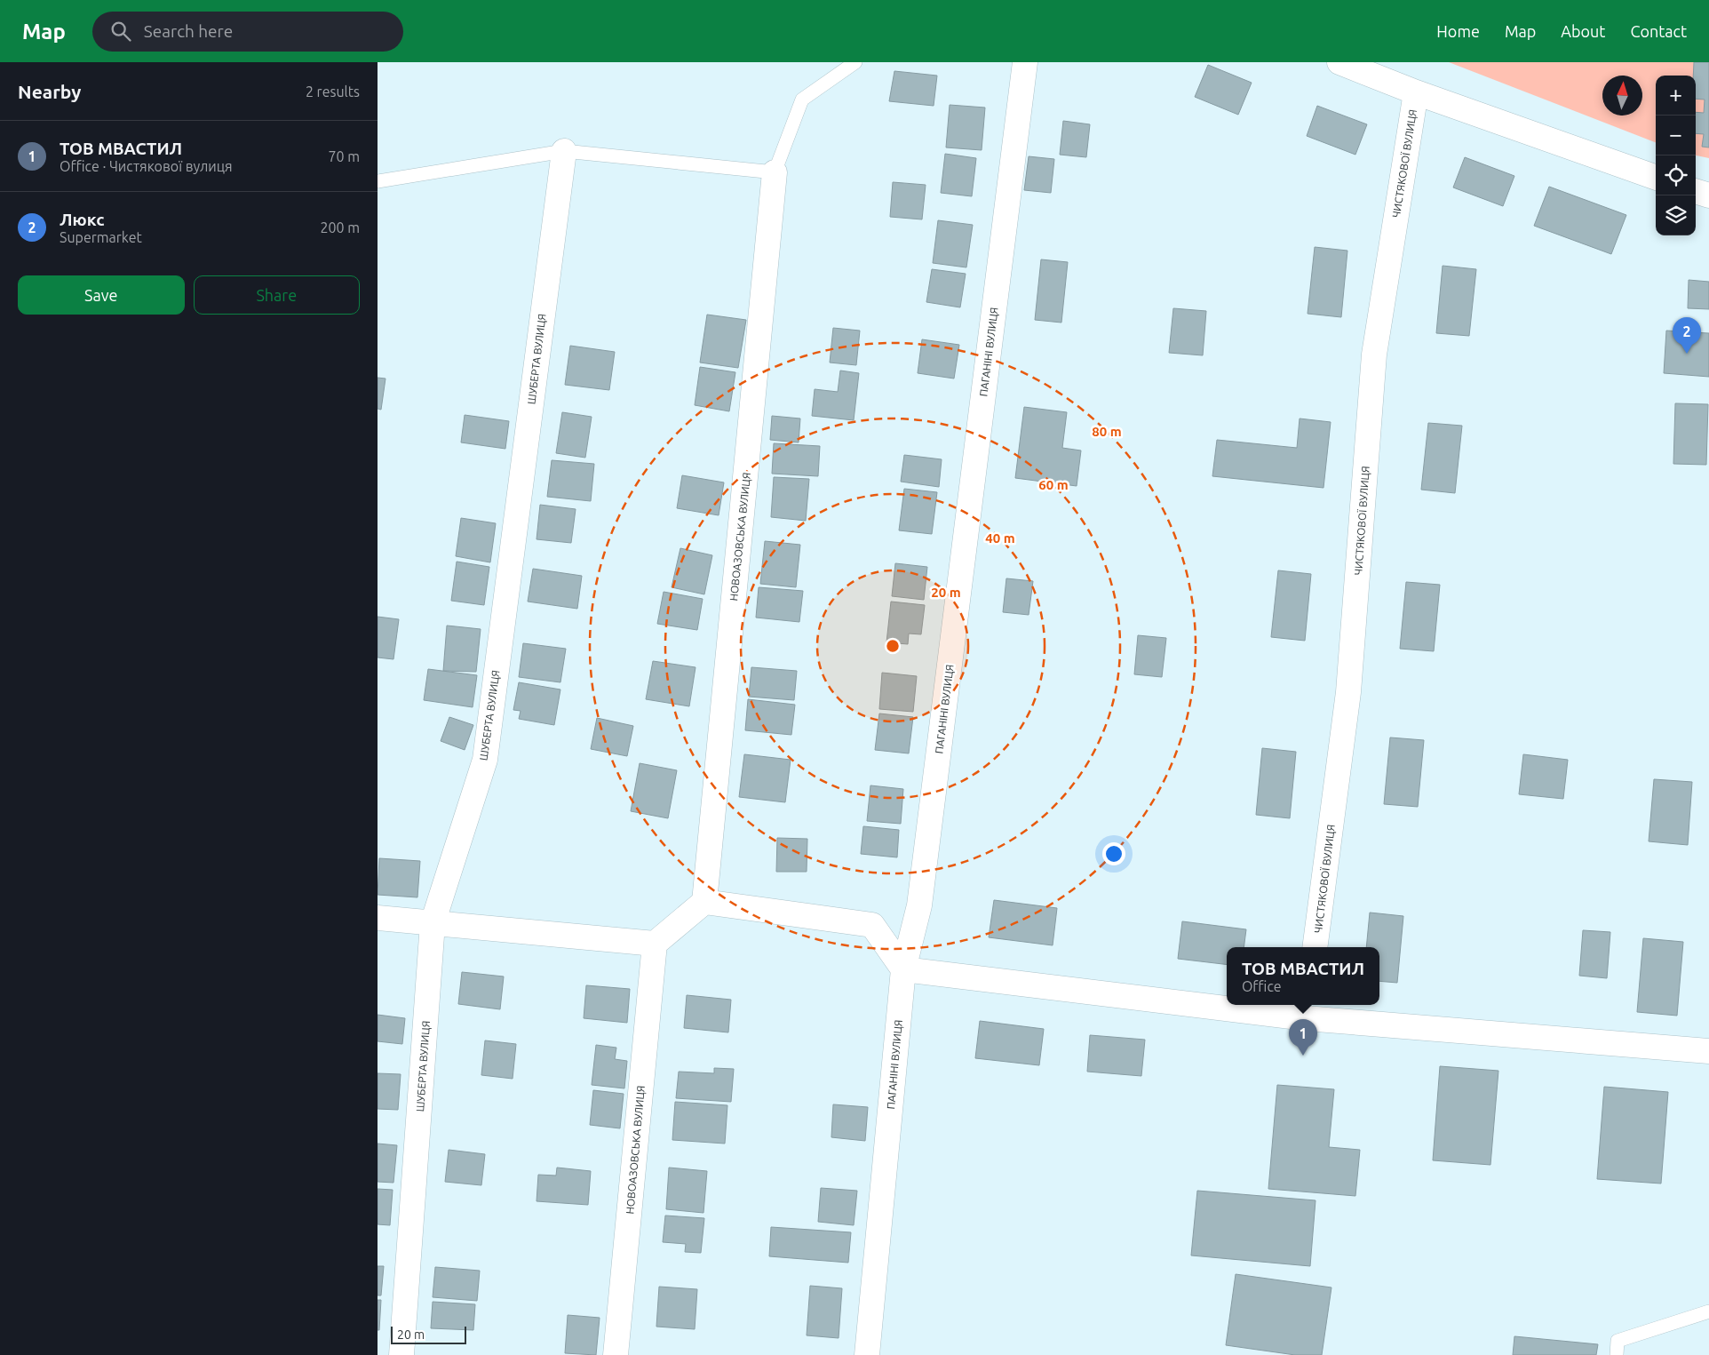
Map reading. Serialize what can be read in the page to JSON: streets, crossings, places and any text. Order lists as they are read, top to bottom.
{
  "streets": {
    "street": [
      "ЧИСТЯКОВОЇ ВУЛИЦЯ",
      "ПАГАНІНІ ВУЛИЦЯ",
      "ШУБЕРТА ВУЛИЦЯ",
      "НОВОАЗОВСЬКА ВУЛИЦЯ"
    ]
  },
  "scale_bar": "20 m",
  "north": "top",
  "page": {
    "header": "Map",
    "search": "Search here",
    "nav": [
      "Home",
      "Map",
      "About",
      "Contact"
    ],
    "heading": ["Nearby", "2 results"],
    "map_buttons": ["+", "−"],
    "list": [
      {
        "mark": "1",
        "name": "ТОВ МВАСТИЛ",
        "note": "Office · Чистякової вулиця",
        "value": "70 m"
      },
      {
        "mark": "2",
        "name": "Люкс",
        "note": "Supermarket",
        "value": "200 m"
      }
    ],
    "buttons": ["Save", "Share"],
    "pins": ["2", "1"],
    "popup": ["ТОВ МВАСТИЛ", "Office"],
    "scale": "20 m"
  },
  "rings": [
    "80 m",
    "60 m",
    "40 m",
    "20 m"
  ]
}
